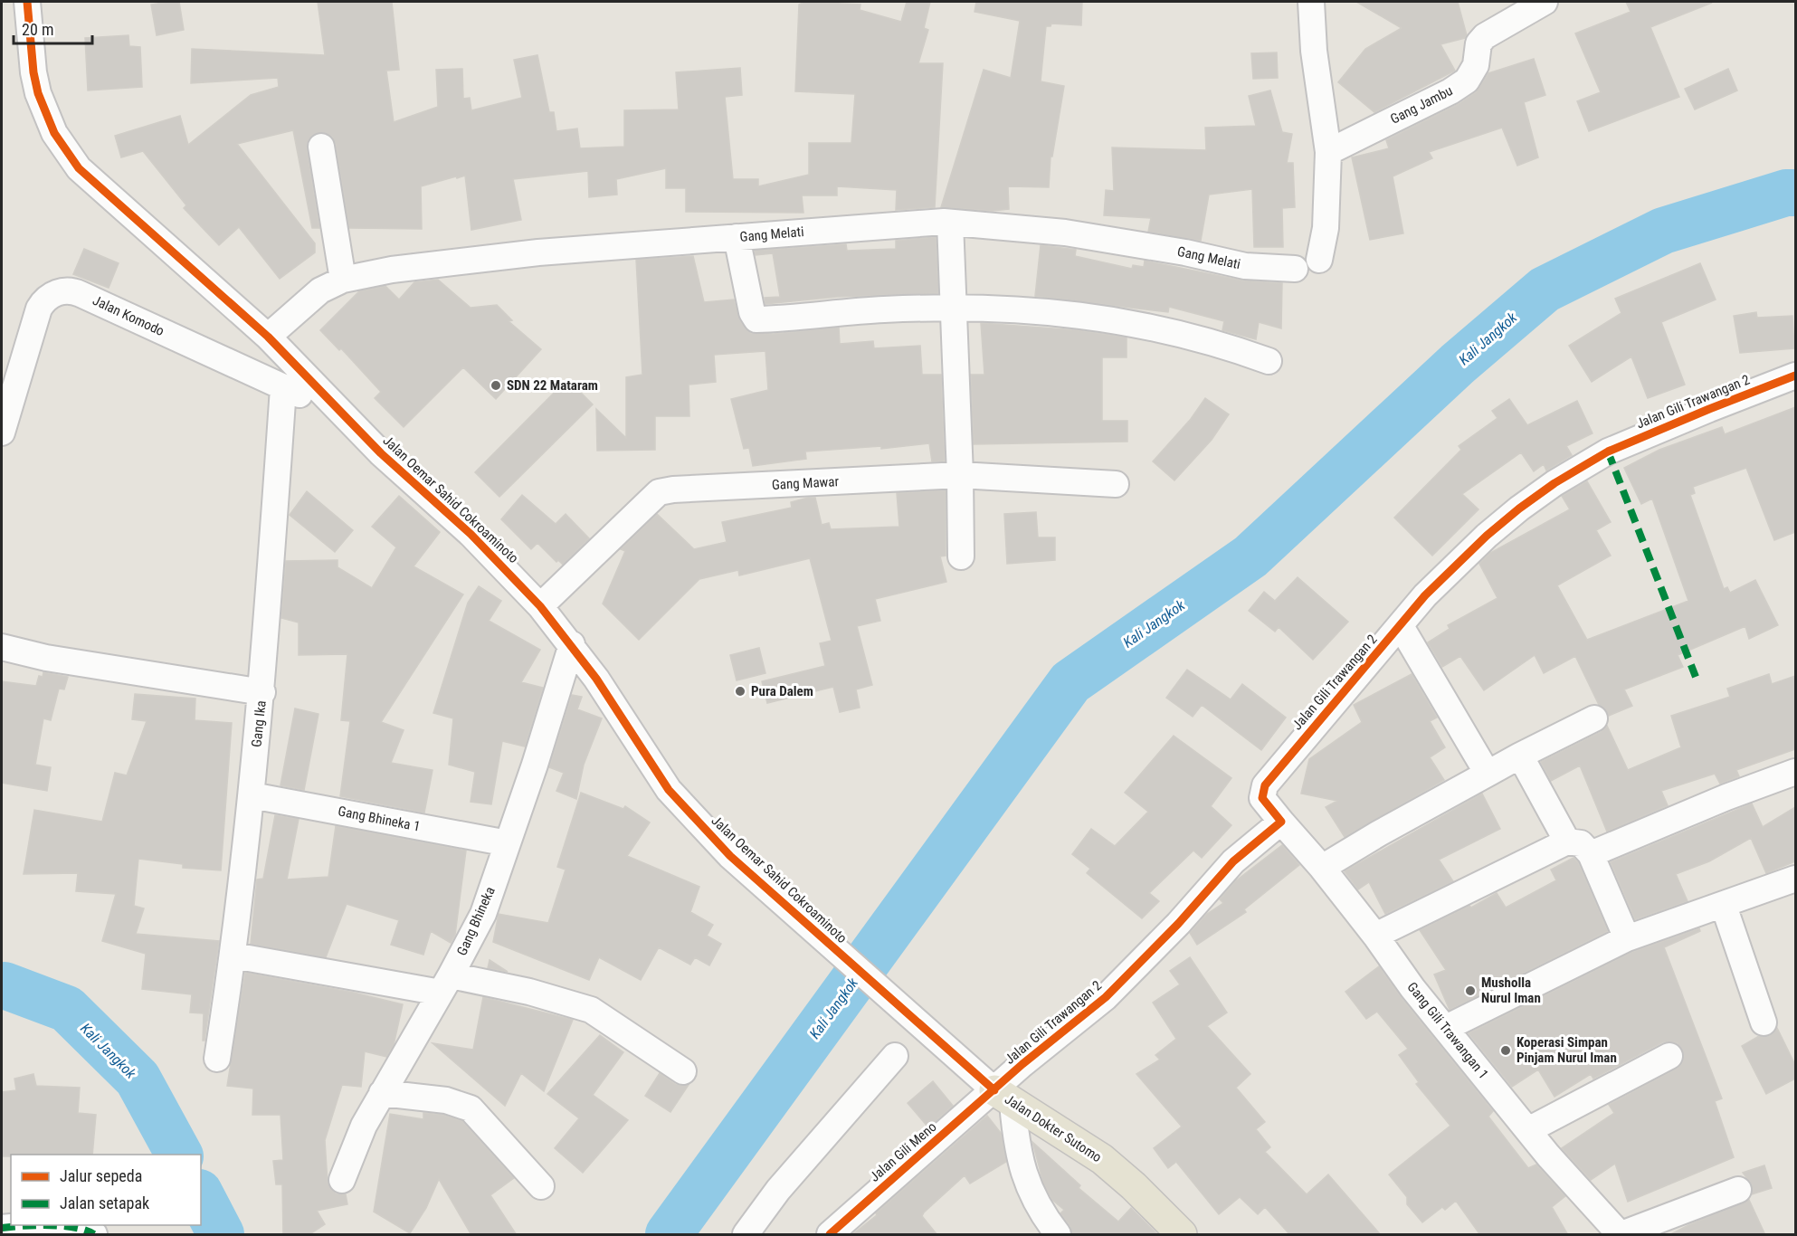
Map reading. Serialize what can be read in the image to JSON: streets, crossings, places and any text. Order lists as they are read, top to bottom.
{
  "streets": {
    "main road": ["Jalan Dokter Sutomo"],
    "street": [
      "Gang Jambu",
      "Gang Melati",
      "Jalan Komodo",
      "Jalan Gili Trawangan 2",
      "Gang Mawar",
      "Jalan Oemar Sahid Cokroaminoto",
      "Gang Ika",
      "Gang Bhineka 1",
      "Gang Bhineka",
      "Gang Gili Trawangan 1",
      "Jalan Gili Meno"
    ]
  },
  "crossings": [
    ["Gang Melati", "Jalan Oemar Sahid Cokroaminoto"],
    ["Jalan Komodo", "Jalan Oemar Sahid Cokroaminoto"],
    ["Jalan Komodo", "Gang Ika"],
    ["Jalan Gili Trawangan 2", "Jalan Oemar Sahid Cokroaminoto"],
    ["Jalan Gili Trawangan 2", "Gang Gili Trawangan 1"],
    ["Jalan Gili Trawangan 2", "Jalan Dokter Sutomo"],
    ["Jalan Gili Trawangan 2", "Jalan Gili Meno"],
    ["Gang Mawar", "Jalan Oemar Sahid Cokroaminoto"],
    ["Jalan Oemar Sahid Cokroaminoto", "Gang Bhineka"],
    ["Jalan Oemar Sahid Cokroaminoto", "Jalan Dokter Sutomo"],
    ["Jalan Oemar Sahid Cokroaminoto", "Jalan Gili Meno"],
    ["Gang Ika", "Gang Bhineka 1"],
    ["Gang Bhineka 1", "Gang Bhineka"],
    ["Jalan Dokter Sutomo", "Jalan Gili Meno"]
  ],
  "water": ["Kali Jangkok"],
  "places": [
    "SDN 22 Mataram",
    "Pura Dalem",
    "Musholla Nurul Iman",
    "Koperasi Simpan Pinjam Nurul Iman"
  ],
  "legend": ["Jalur sepeda", "Jalan setapak"],
  "scale_bar": "20 m"
}
